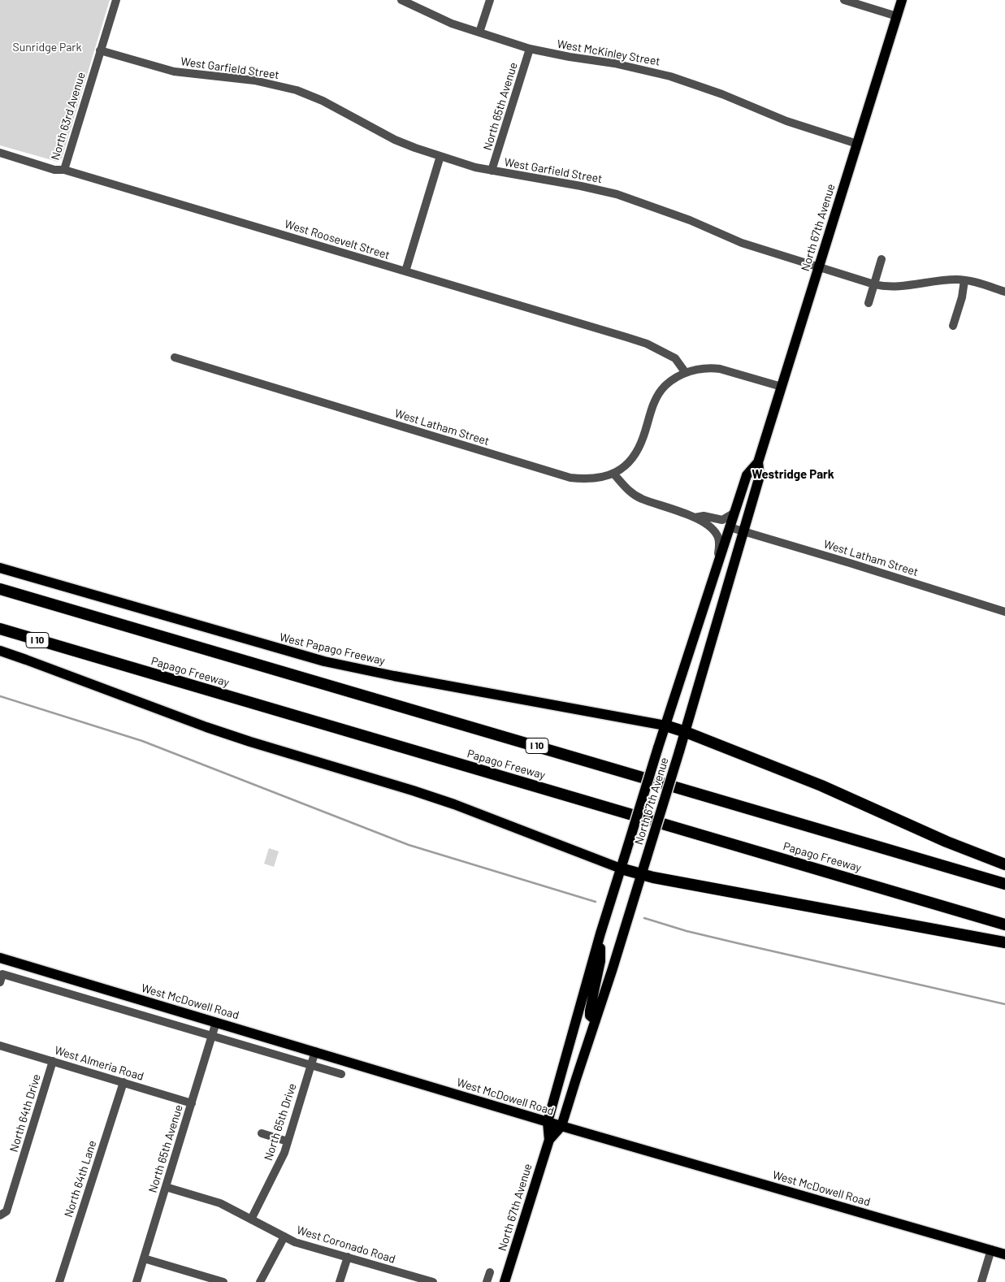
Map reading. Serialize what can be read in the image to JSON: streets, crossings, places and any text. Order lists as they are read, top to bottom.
{
  "streets": {
    "highway": ["I 10", "Papago Freeway"],
    "main road": ["North 67th Avenue", "West Papago Freeway", "West McDowell Road"],
    "street": [
      "West McKinley Street",
      "West Garfield Street",
      "North 65th Avenue",
      "North 63rd Avenue",
      "West Roosevelt Street",
      "West Latham Street",
      "West Almeria Road",
      "North 64th Drive",
      "North 65th Drive",
      "North 64th Lane",
      "West Coronado Road"
    ]
  },
  "crossings": [
    ["West McKinley Street", "North 65th Avenue"],
    ["West McKinley Street", "North 67th Avenue"],
    ["West Garfield Street", "North 65th Avenue"],
    ["West Garfield Street", "North 63rd Avenue"],
    ["West Garfield Street", "North 67th Avenue"],
    ["North 65th Avenue", "West McDowell Road"],
    ["North 65th Avenue", "West Almeria Road"],
    ["North 65th Avenue", "West Coronado Road"],
    ["North 63rd Avenue", "West Roosevelt Street"],
    ["North 67th Avenue", "West Latham Street"],
    ["North 67th Avenue", "West Papago Freeway"],
    ["North 67th Avenue", "West McDowell Road"],
    ["West McDowell Road", "North 65th Drive"],
    ["West Almeria Road", "North 64th Drive"],
    ["West Almeria Road", "North 64th Lane"],
    ["North 65th Drive", "West Coronado Road"]
  ],
  "districts": ["Westridge Park"],
  "parks": ["Sunridge Park"]
}
